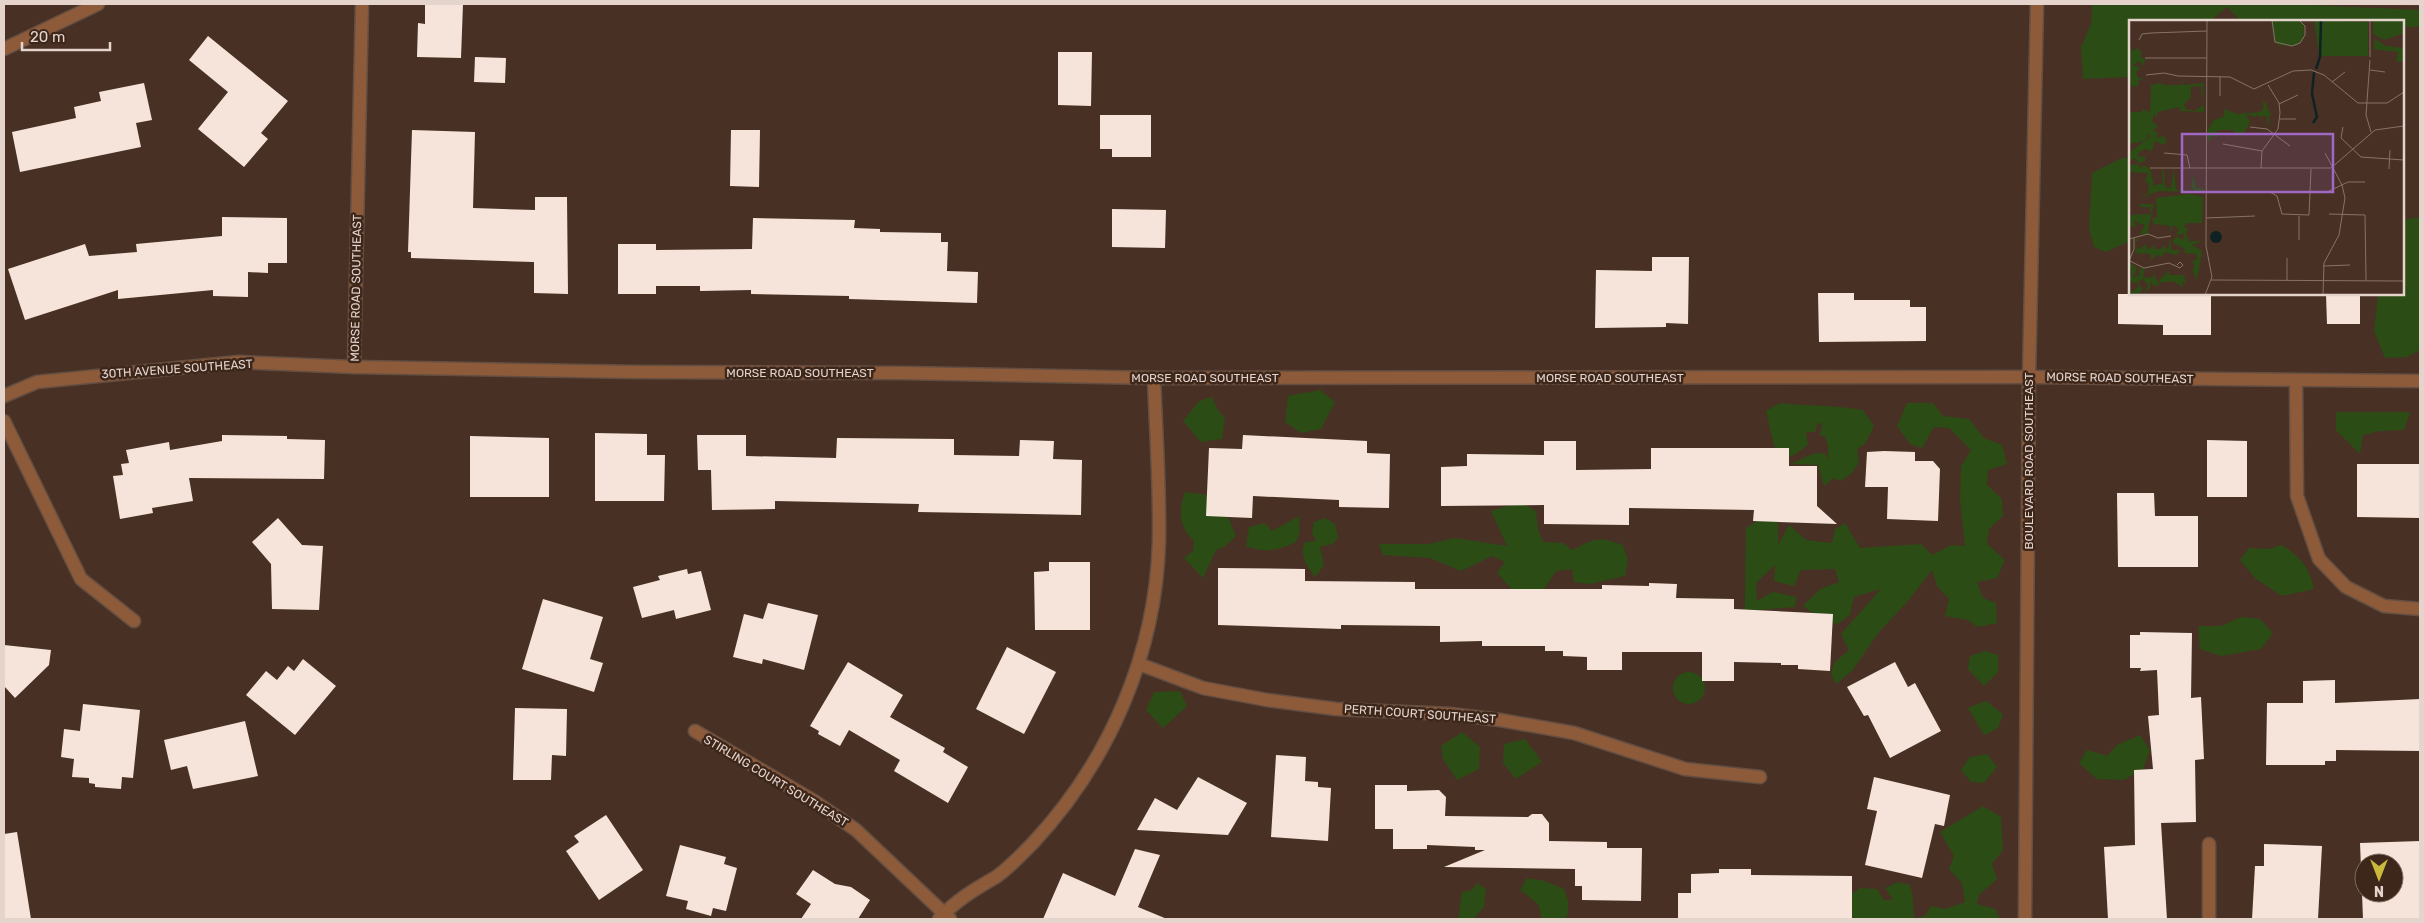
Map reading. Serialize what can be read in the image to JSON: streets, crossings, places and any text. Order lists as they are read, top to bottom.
{
  "streets": {
    "street": [
      "MORSE ROAD SOUTHEAST",
      "30TH AVENUE SOUTHEAST",
      "BOULEVARD ROAD SOUTHEAST",
      "PERTH COURT SOUTHEAST",
      "STIRLING COURT SOUTHEAST"
    ]
  },
  "crossings": [
    ["MORSE ROAD SOUTHEAST", "30TH AVENUE SOUTHEAST"],
    ["MORSE ROAD SOUTHEAST", "BOULEVARD ROAD SOUTHEAST"]
  ],
  "scale_bar": "20 m",
  "north": "bottom"
}
